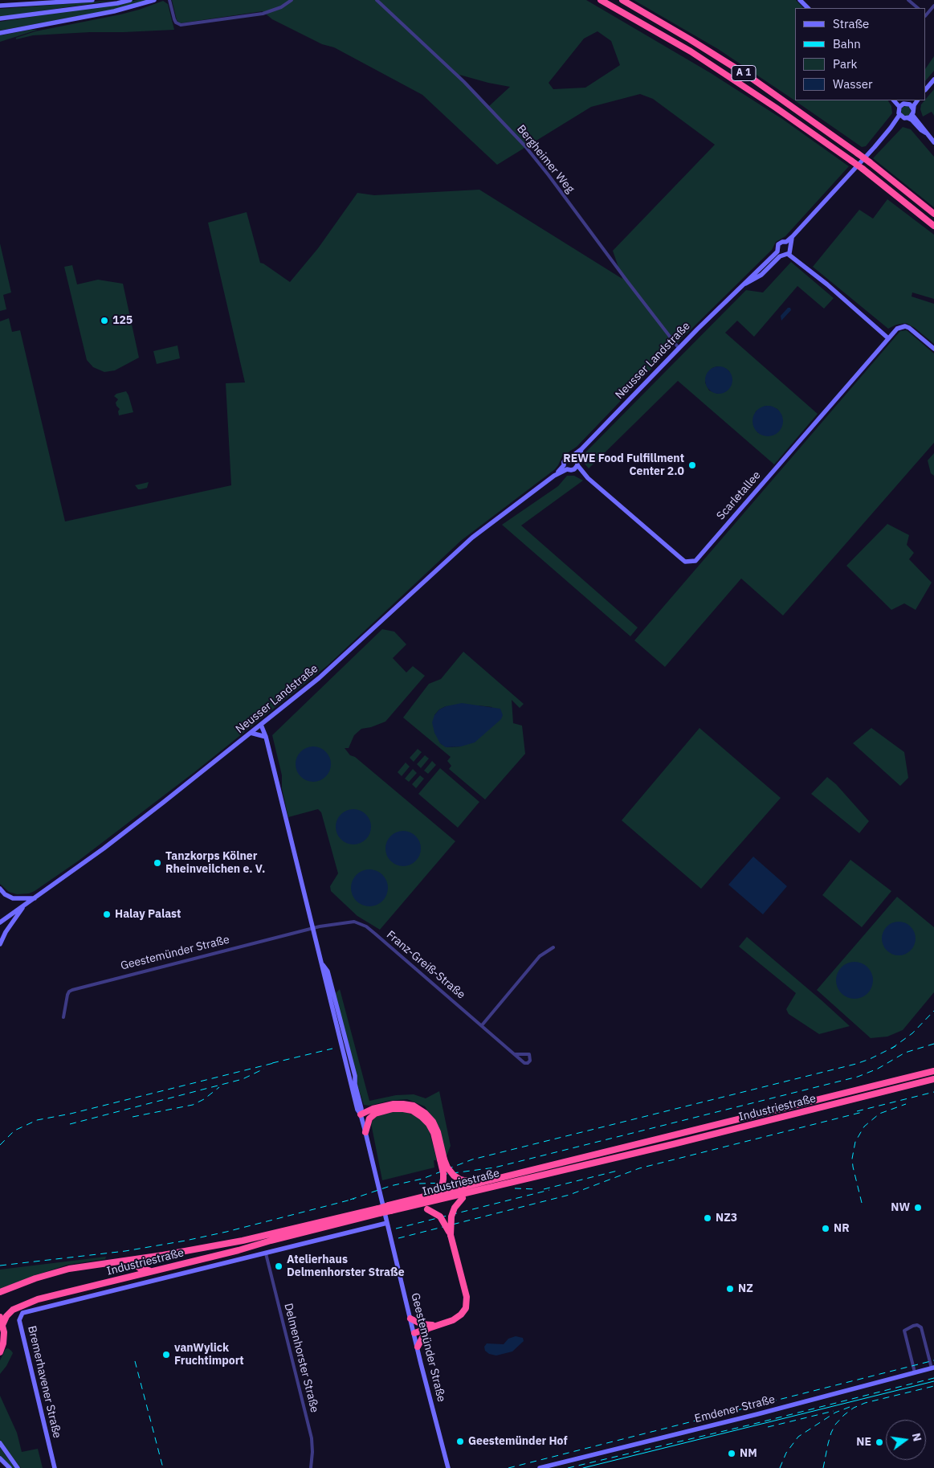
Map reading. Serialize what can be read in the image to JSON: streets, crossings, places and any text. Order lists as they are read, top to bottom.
{
  "streets": {
    "highway": ["A 1", "Industriestraße"],
    "street": [
      "Bergheimer Weg",
      "Neusser Landstraße",
      "Scarletallee",
      "Geestemünder Straße",
      "Franz-Greiß-Straße",
      "Delmenhorster Straße",
      "Bremerhavener Straße",
      "Emdener Straße"
    ]
  },
  "crossings": [
    ["Bergheimer Weg", "Neusser Landstraße"],
    ["Neusser Landstraße", "Scarletallee"],
    ["Neusser Landstraße", "Geestemünder Straße"],
    ["Geestemünder Straße", "Franz-Greiß-Straße"],
    ["Geestemünder Straße", "Industriestraße"],
    ["Industriestraße", "Delmenhorster Straße"],
    ["Industriestraße", "Bremerhavener Straße"]
  ],
  "places": [
    "125",
    "REWE Food Fulfillment Center 2.0",
    "Tanzkorps Kölner Rheinveilchen e. V.",
    "Halay Palast",
    "NW",
    "NZ3",
    "NR",
    "Atelierhaus Delmenhorster Straße",
    "NZ",
    "vanWylick Fruchtimport",
    "Geestemünder Hof",
    "NE",
    "NM"
  ],
  "legend": [
    "Straße",
    "Bahn",
    "Park",
    "Wasser"
  ],
  "north": "right"
}
